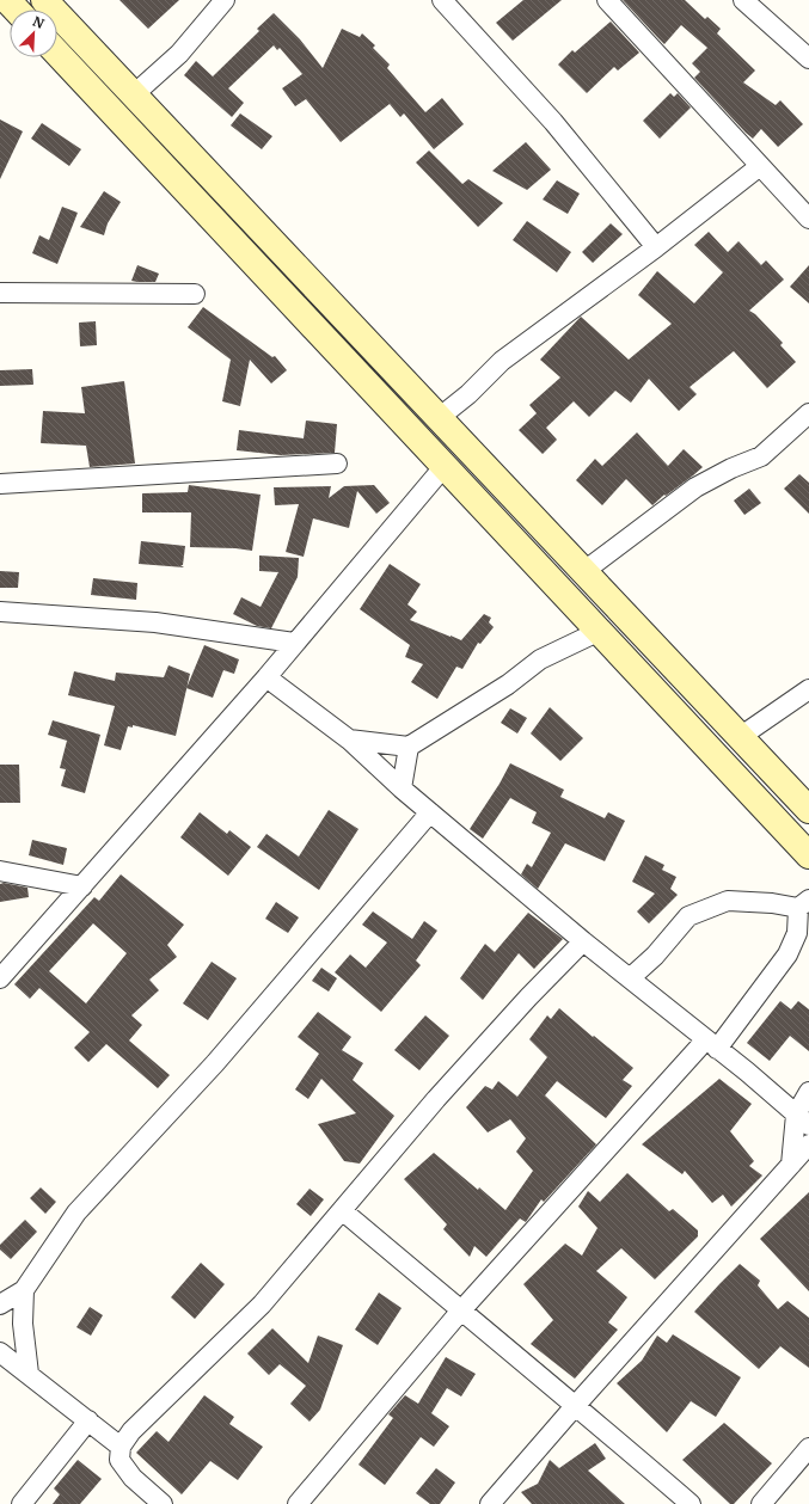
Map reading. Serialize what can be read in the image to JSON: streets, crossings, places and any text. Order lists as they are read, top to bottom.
{
  "north": "top right"
}
